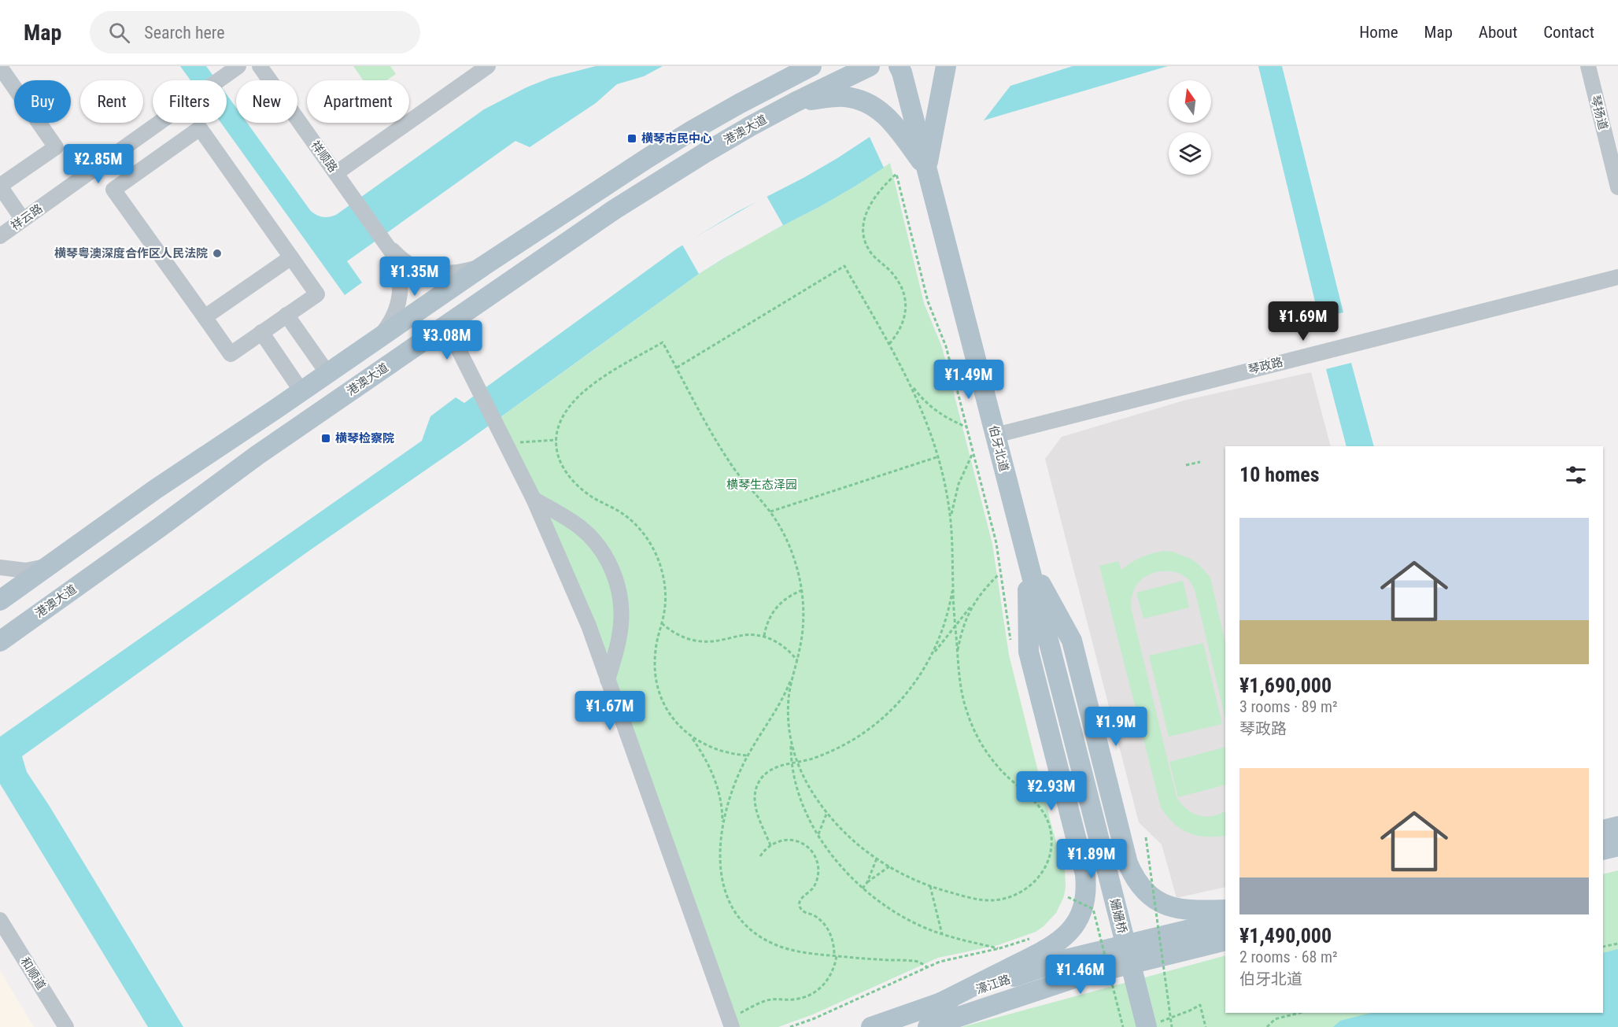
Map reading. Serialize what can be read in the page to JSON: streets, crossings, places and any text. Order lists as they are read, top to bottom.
{
  "streets": {
    "main road": [
      "港澳大道",
      "伯牙北道",
      "姗姗桥",
      "濠江路"
    ],
    "street": [
      "琴扬道",
      "祥顺路",
      "祥云路",
      "琴政路",
      "和顺道"
    ]
  },
  "crossings": [
    ["琴政路", "伯牙北道"],
    ["伯牙北道", "姗姗桥"]
  ],
  "parks": ["横琴生态泽园"],
  "places": {
    "transit": ["横琴市民中心", "横琴检察院"],
    "other": ["横琴粤澳深度合作区人民法院"]
  },
  "north": "top",
  "page": {
    "header": "Map",
    "search": "Search here",
    "nav": [
      "Home",
      "Map",
      "About",
      "Contact"
    ],
    "chip": [
      "Buy",
      "Rent",
      "Filters",
      "New",
      "Apartment"
    ],
    "price": [
      "¥2.85M",
      "¥1.35M",
      "¥1.69M",
      "¥3.08M",
      "¥1.49M",
      "¥1.67M",
      "¥1.9M",
      "¥2.93M",
      "¥1.89M",
      "¥1.46M"
    ],
    "heading": "10 homes",
    "list": [
      {
        "name": "¥1,690,000",
        "note": "3 rooms · 89 m² · 琴政路"
      },
      {
        "name": "¥1,490,000",
        "note": "2 rooms · 68 m² · 伯牙北道"
      }
    ]
  }
}
